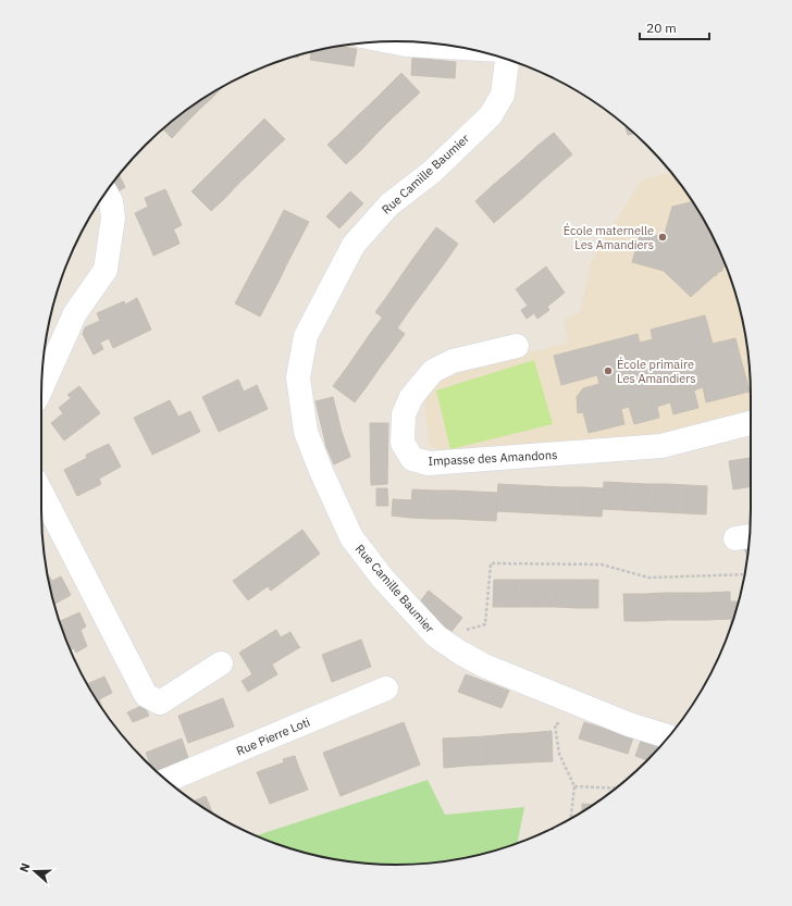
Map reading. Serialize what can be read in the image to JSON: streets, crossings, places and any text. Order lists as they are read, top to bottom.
{
  "streets": {
    "street": ["Rue Camille Baumier", "Impasse des Amandons", "Rue Pierre Loti"]
  },
  "places": ["École maternelle Les Amandiers", "École primaire Les Amandiers"],
  "scale_bar": "20 m",
  "north": "left"
}
